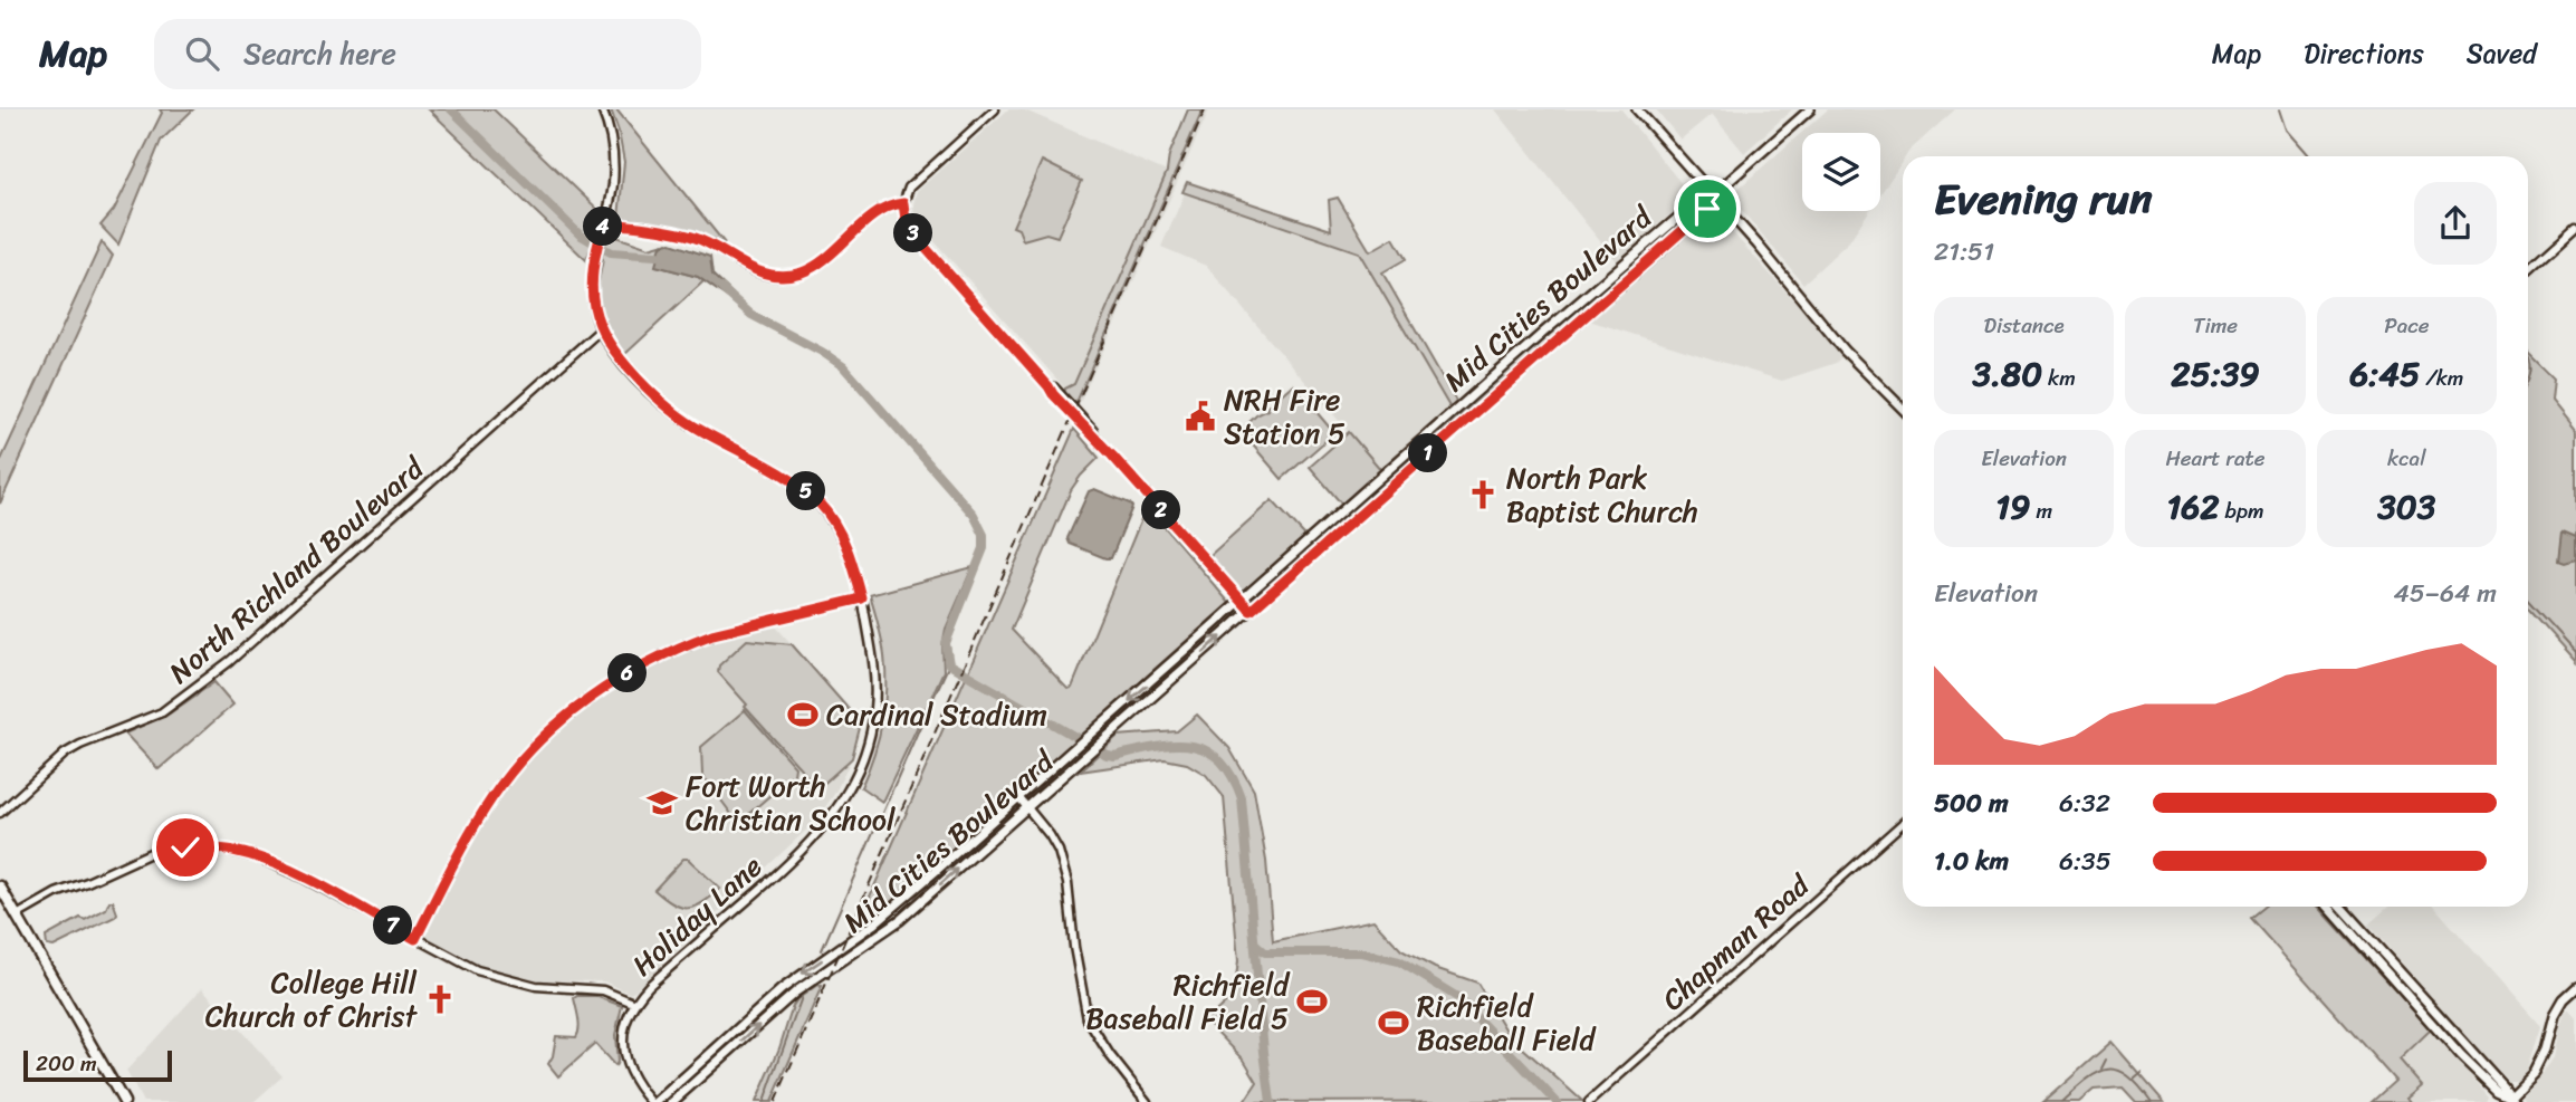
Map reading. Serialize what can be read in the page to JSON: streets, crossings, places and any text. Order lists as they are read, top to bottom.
{
  "streets": {
    "main road": ["Mid Cities Boulevard"],
    "street": ["North Richland Boulevard", "Holiday Lane", "Chapman Road"]
  },
  "crossings": [
    ["Mid Cities Boulevard", "Holiday Lane"],
    ["North Richland Boulevard", "Holiday Lane"]
  ],
  "places": {
    "public building": ["NRH Fire Station 5"],
    "church": ["North Park Baptist Church", "College Hill Church of Christ"],
    "sports": ["Cardinal Stadium", "Richfield Baseball Field 5", "Richfield Baseball Field"],
    "school or university": ["Fort Worth Christian School"]
  },
  "scale_bar": "200 m",
  "page": {
    "header": "Map",
    "search": "Search here",
    "nav": ["Map", "Directions", "Saved"],
    "heading": ["Evening run", "21:51"],
    "pins": [
      "4",
      "3",
      "1",
      "5",
      "2",
      "6",
      "7"
    ],
    "stats": [
      ["Distance", "3.80 km"],
      ["Time", "25:39"],
      ["Pace", "6:45 /km"],
      ["Elevation", "19 m"],
      ["Heart rate", "162 bpm"],
      ["kcal", "303"]
    ],
    "chart": ["Elevation", "45–64 m"],
    "list": [
      {
        "name": "500 m",
        "note": "6:32"
      },
      {
        "name": "1.0 km",
        "note": "6:35"
      }
    ],
    "scale": "200 m"
  }
}
